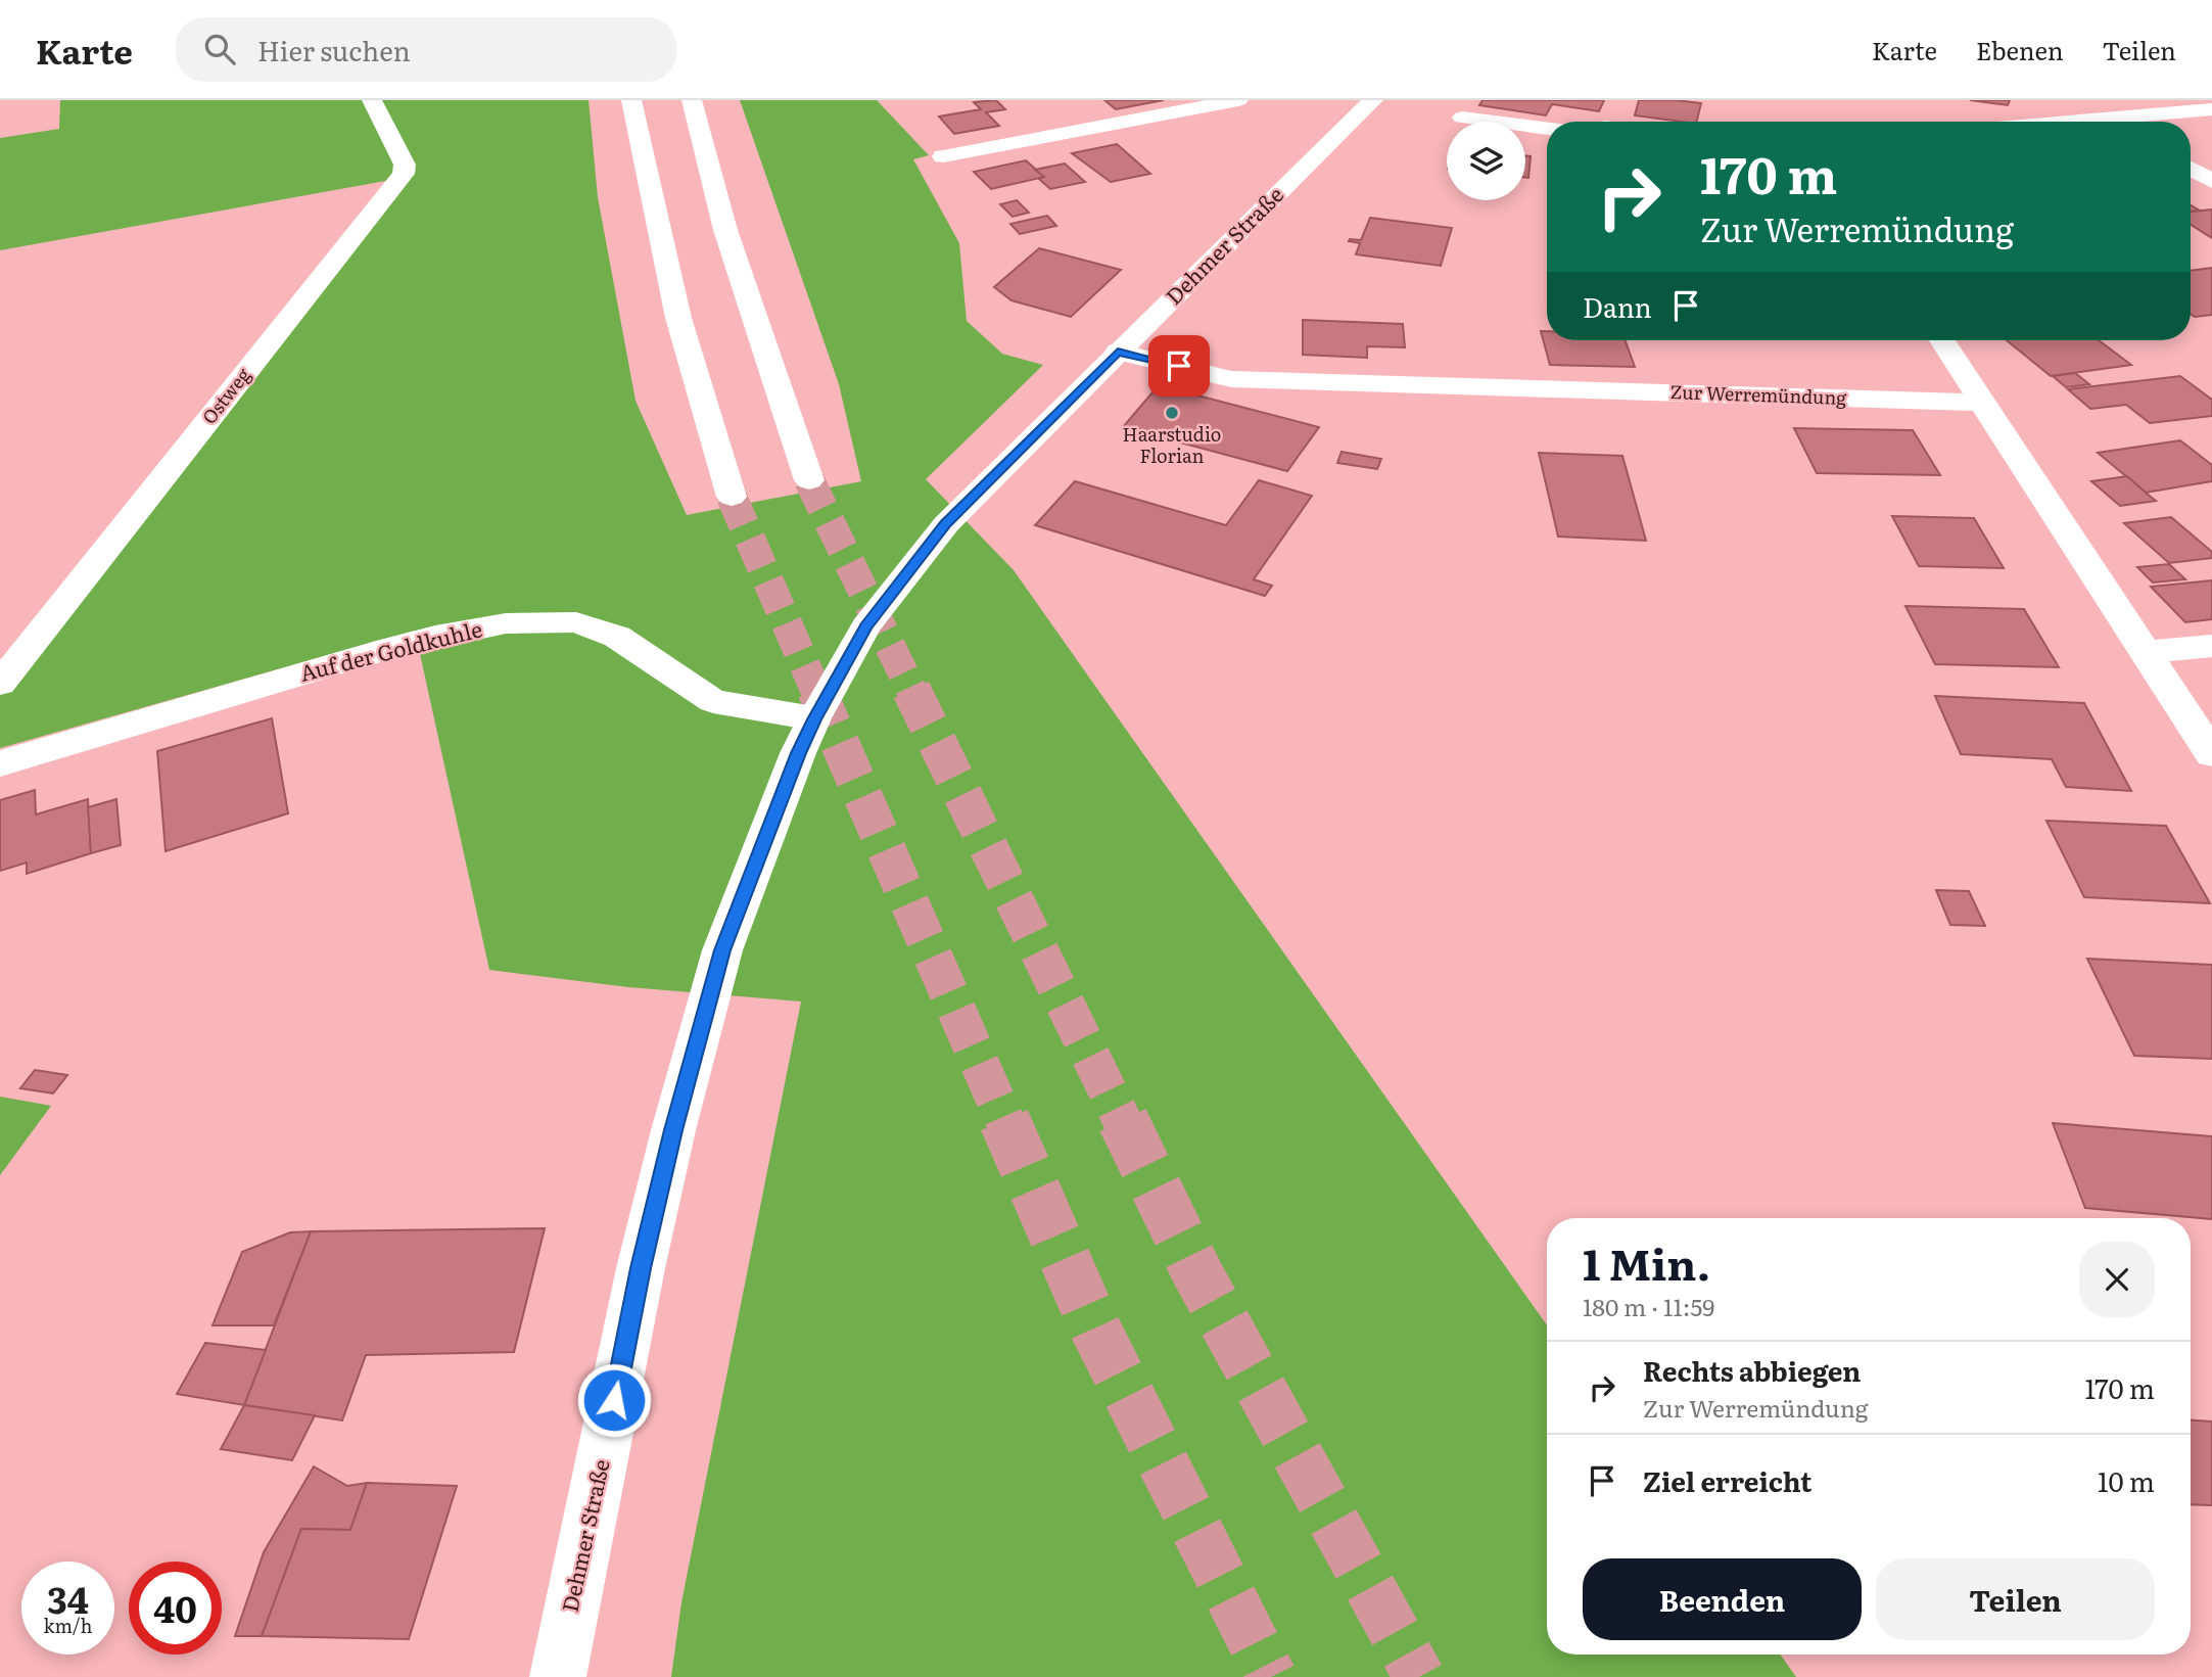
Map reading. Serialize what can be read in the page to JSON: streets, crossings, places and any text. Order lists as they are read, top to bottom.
{
  "streets": {
    "main road": [
      "Dehmer Straße",
      "Zur Werremündung",
      "Ostweg",
      "Auf der Goldkuhle"
    ]
  },
  "crossings": [
    ["Dehmer Straße", "Zur Werremündung"],
    ["Dehmer Straße", "Auf der Goldkuhle"]
  ],
  "places": ["Haarstudio Florian"],
  "page": {
    "header": "Karte",
    "search": "Hier suchen",
    "nav": ["Karte", "Ebenen", "Teilen"],
    "turn": ["170 m", "Zur Werremündung"],
    "then": "Dann",
    "heading": ["1 Min.", "180 m · 11:59"],
    "list": [
      {
        "name": "Rechts abbiegen",
        "note": "Zur Werremündung",
        "value": "170 m"
      },
      {
        "name": "Ziel erreicht",
        "value": "10 m"
      }
    ],
    "buttons": ["Beenden", "Teilen"],
    "speed": "34 km/h",
    "limit": "40"
  }
}
